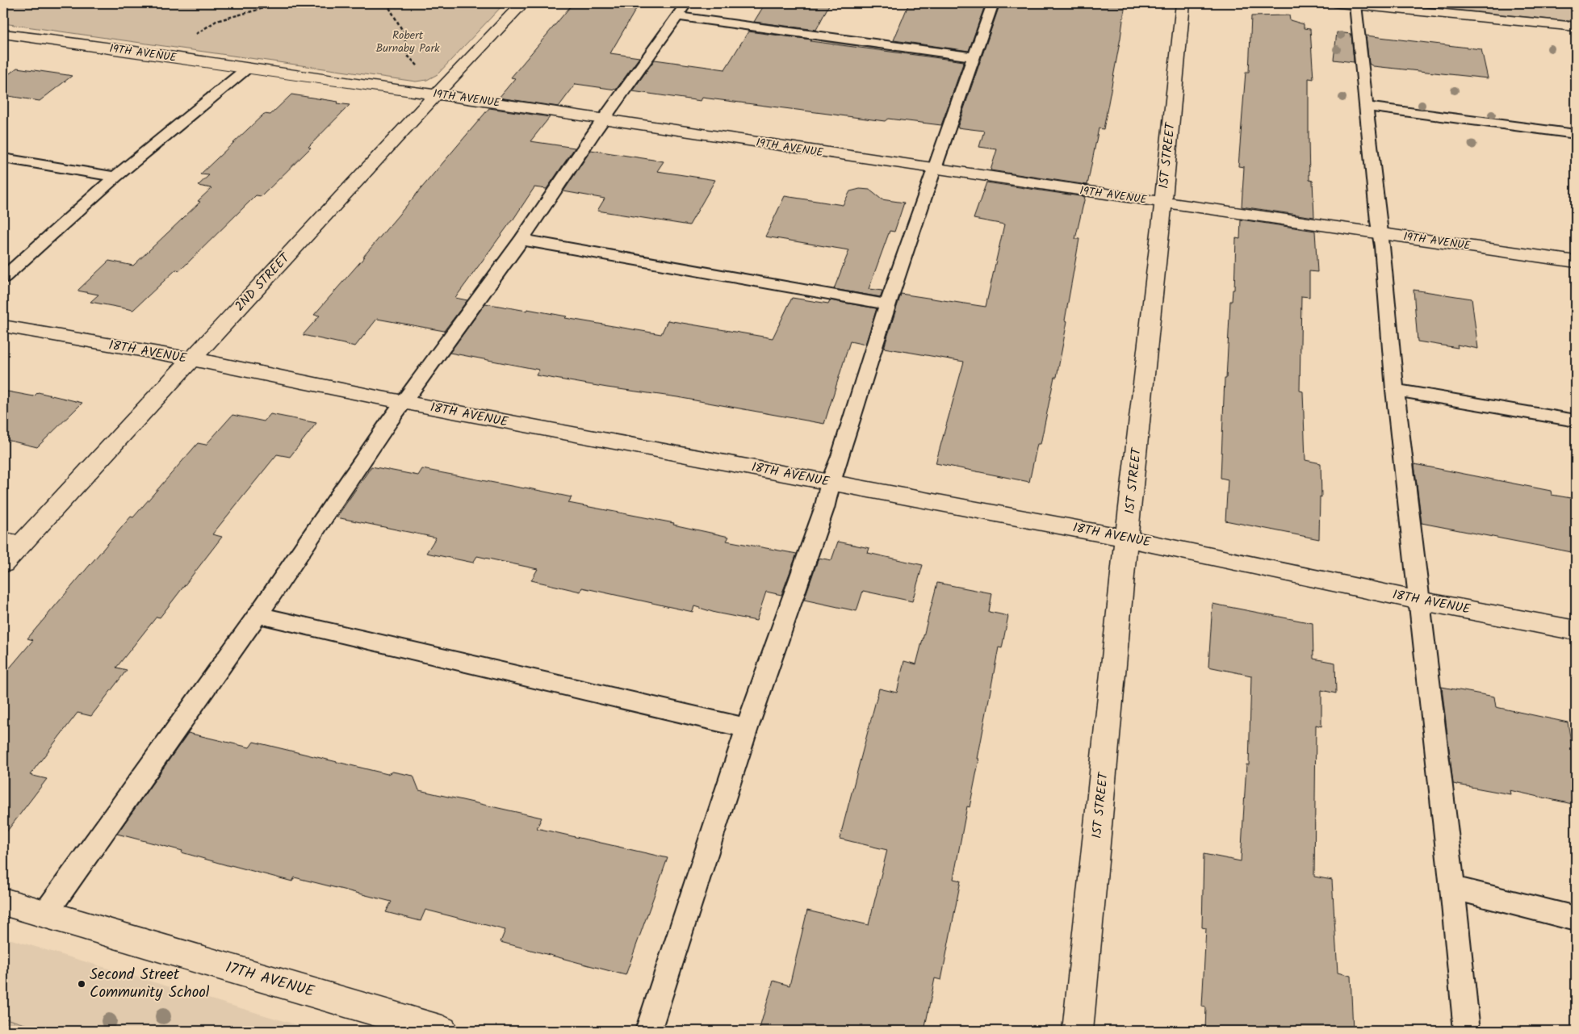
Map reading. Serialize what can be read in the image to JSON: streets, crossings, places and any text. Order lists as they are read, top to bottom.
{
  "streets": {
    "street": [
      "19TH AVENUE",
      "1ST STREET",
      "2ND STREET",
      "18TH AVENUE",
      "17TH AVENUE"
    ]
  },
  "crossings": [
    ["19TH AVENUE", "1ST STREET"],
    ["19TH AVENUE", "2ND STREET"],
    ["1ST STREET", "18TH AVENUE"],
    ["2ND STREET", "18TH AVENUE"]
  ],
  "parks": ["Robert Burnaby Park"],
  "places": ["Second Street Community School"]
}
